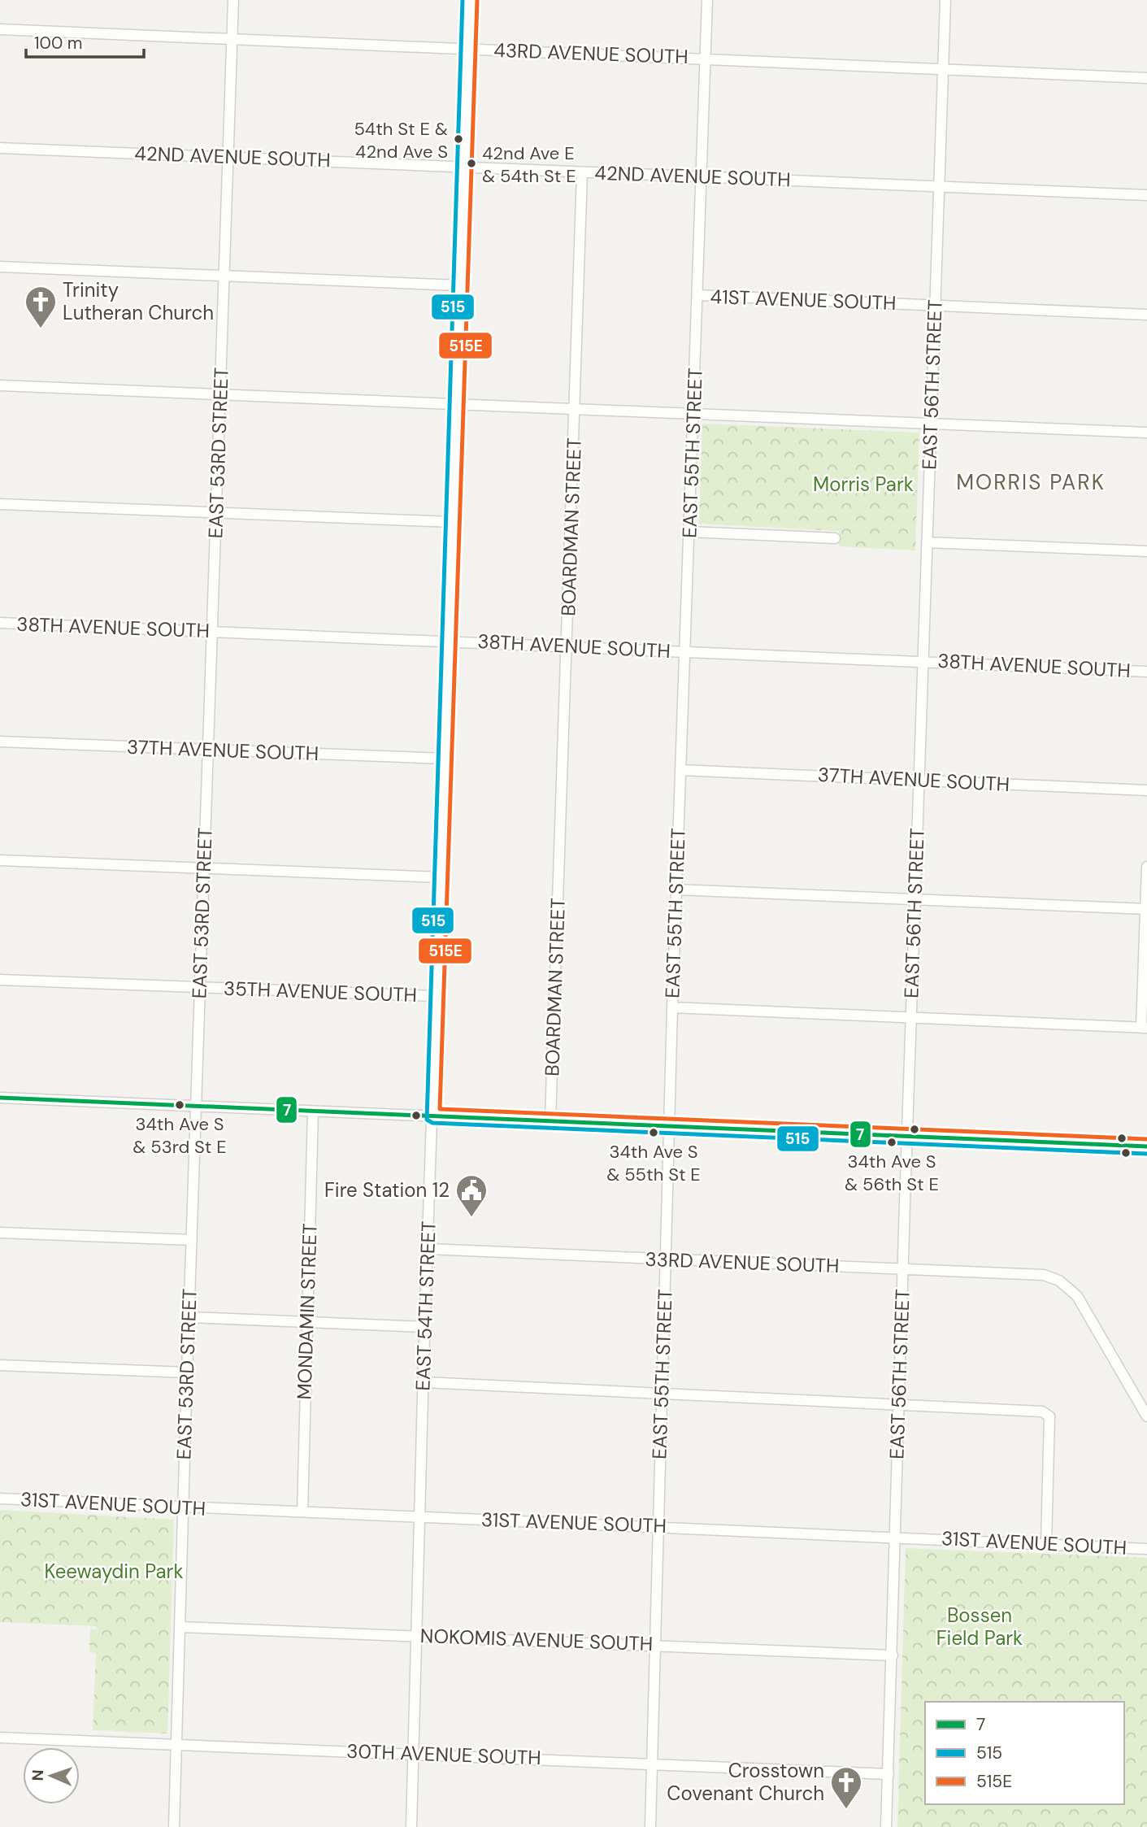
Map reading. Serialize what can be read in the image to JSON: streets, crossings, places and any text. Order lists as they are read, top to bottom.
{
  "streets": {
    "street": [
      "43RD AVENUE SOUTH",
      "42ND AVENUE SOUTH",
      "41ST AVENUE SOUTH",
      "EAST 56TH STREET",
      "EAST 53RD STREET",
      "EAST 55TH STREET",
      "BOARDMAN STREET",
      "38TH AVENUE SOUTH",
      "37TH AVENUE SOUTH",
      "35TH AVENUE SOUTH",
      "33RD AVENUE SOUTH",
      "EAST 54TH STREET",
      "MONDAMIN STREET",
      "31ST AVENUE SOUTH",
      "NOKOMIS AVENUE SOUTH",
      "30TH AVENUE SOUTH"
    ]
  },
  "crossings": [
    ["43RD AVENUE SOUTH", "EAST 56TH STREET"],
    ["43RD AVENUE SOUTH", "EAST 53RD STREET"],
    ["43RD AVENUE SOUTH", "EAST 55TH STREET"],
    ["43RD AVENUE SOUTH", "EAST 54TH STREET"],
    ["42ND AVENUE SOUTH", "EAST 56TH STREET"],
    ["42ND AVENUE SOUTH", "EAST 53RD STREET"],
    ["42ND AVENUE SOUTH", "EAST 55TH STREET"],
    ["42ND AVENUE SOUTH", "BOARDMAN STREET"],
    ["42ND AVENUE SOUTH", "EAST 54TH STREET"],
    ["41ST AVENUE SOUTH", "EAST 56TH STREET"],
    ["41ST AVENUE SOUTH", "EAST 55TH STREET"],
    ["EAST 56TH STREET", "38TH AVENUE SOUTH"],
    ["EAST 56TH STREET", "37TH AVENUE SOUTH"],
    ["EAST 56TH STREET", "33RD AVENUE SOUTH"],
    ["EAST 56TH STREET", "31ST AVENUE SOUTH"],
    ["EAST 56TH STREET", "NOKOMIS AVENUE SOUTH"],
    ["EAST 56TH STREET", "30TH AVENUE SOUTH"],
    ["EAST 53RD STREET", "38TH AVENUE SOUTH"],
    ["EAST 53RD STREET", "37TH AVENUE SOUTH"],
    ["EAST 53RD STREET", "35TH AVENUE SOUTH"],
    ["EAST 53RD STREET", "31ST AVENUE SOUTH"],
    ["EAST 53RD STREET", "NOKOMIS AVENUE SOUTH"],
    ["EAST 53RD STREET", "30TH AVENUE SOUTH"],
    ["EAST 55TH STREET", "38TH AVENUE SOUTH"],
    ["EAST 55TH STREET", "37TH AVENUE SOUTH"],
    ["EAST 55TH STREET", "33RD AVENUE SOUTH"],
    ["EAST 55TH STREET", "31ST AVENUE SOUTH"],
    ["EAST 55TH STREET", "NOKOMIS AVENUE SOUTH"],
    ["EAST 55TH STREET", "30TH AVENUE SOUTH"],
    ["BOARDMAN STREET", "38TH AVENUE SOUTH"],
    ["38TH AVENUE SOUTH", "EAST 54TH STREET"],
    ["37TH AVENUE SOUTH", "EAST 54TH STREET"],
    ["35TH AVENUE SOUTH", "EAST 54TH STREET"],
    ["33RD AVENUE SOUTH", "EAST 54TH STREET"],
    ["EAST 54TH STREET", "31ST AVENUE SOUTH"],
    ["EAST 54TH STREET", "NOKOMIS AVENUE SOUTH"],
    ["EAST 54TH STREET", "30TH AVENUE SOUTH"],
    ["MONDAMIN STREET", "31ST AVENUE SOUTH"]
  ],
  "districts": ["MORRIS PARK"],
  "parks": ["Morris Park", "Keewaydin Park", "Bossen Field Park"],
  "places": {
    "other": [
      "54th St E & 42nd Ave S",
      "42nd Ave E & 54th St E",
      "34th Ave S & 53rd St E",
      "34th Ave S & 55th St E",
      "34th Ave S & 56th St E"
    ],
    "church": ["Trinity Lutheran Church", "Crosstown Covenant Church"],
    "public building": ["Fire Station 12"]
  },
  "lines": ["transit line 515", "transit line 515E", "transit line 7"],
  "legend": ["7", "515", "515E"],
  "scale_bar": "100 m",
  "north": "left"
}
